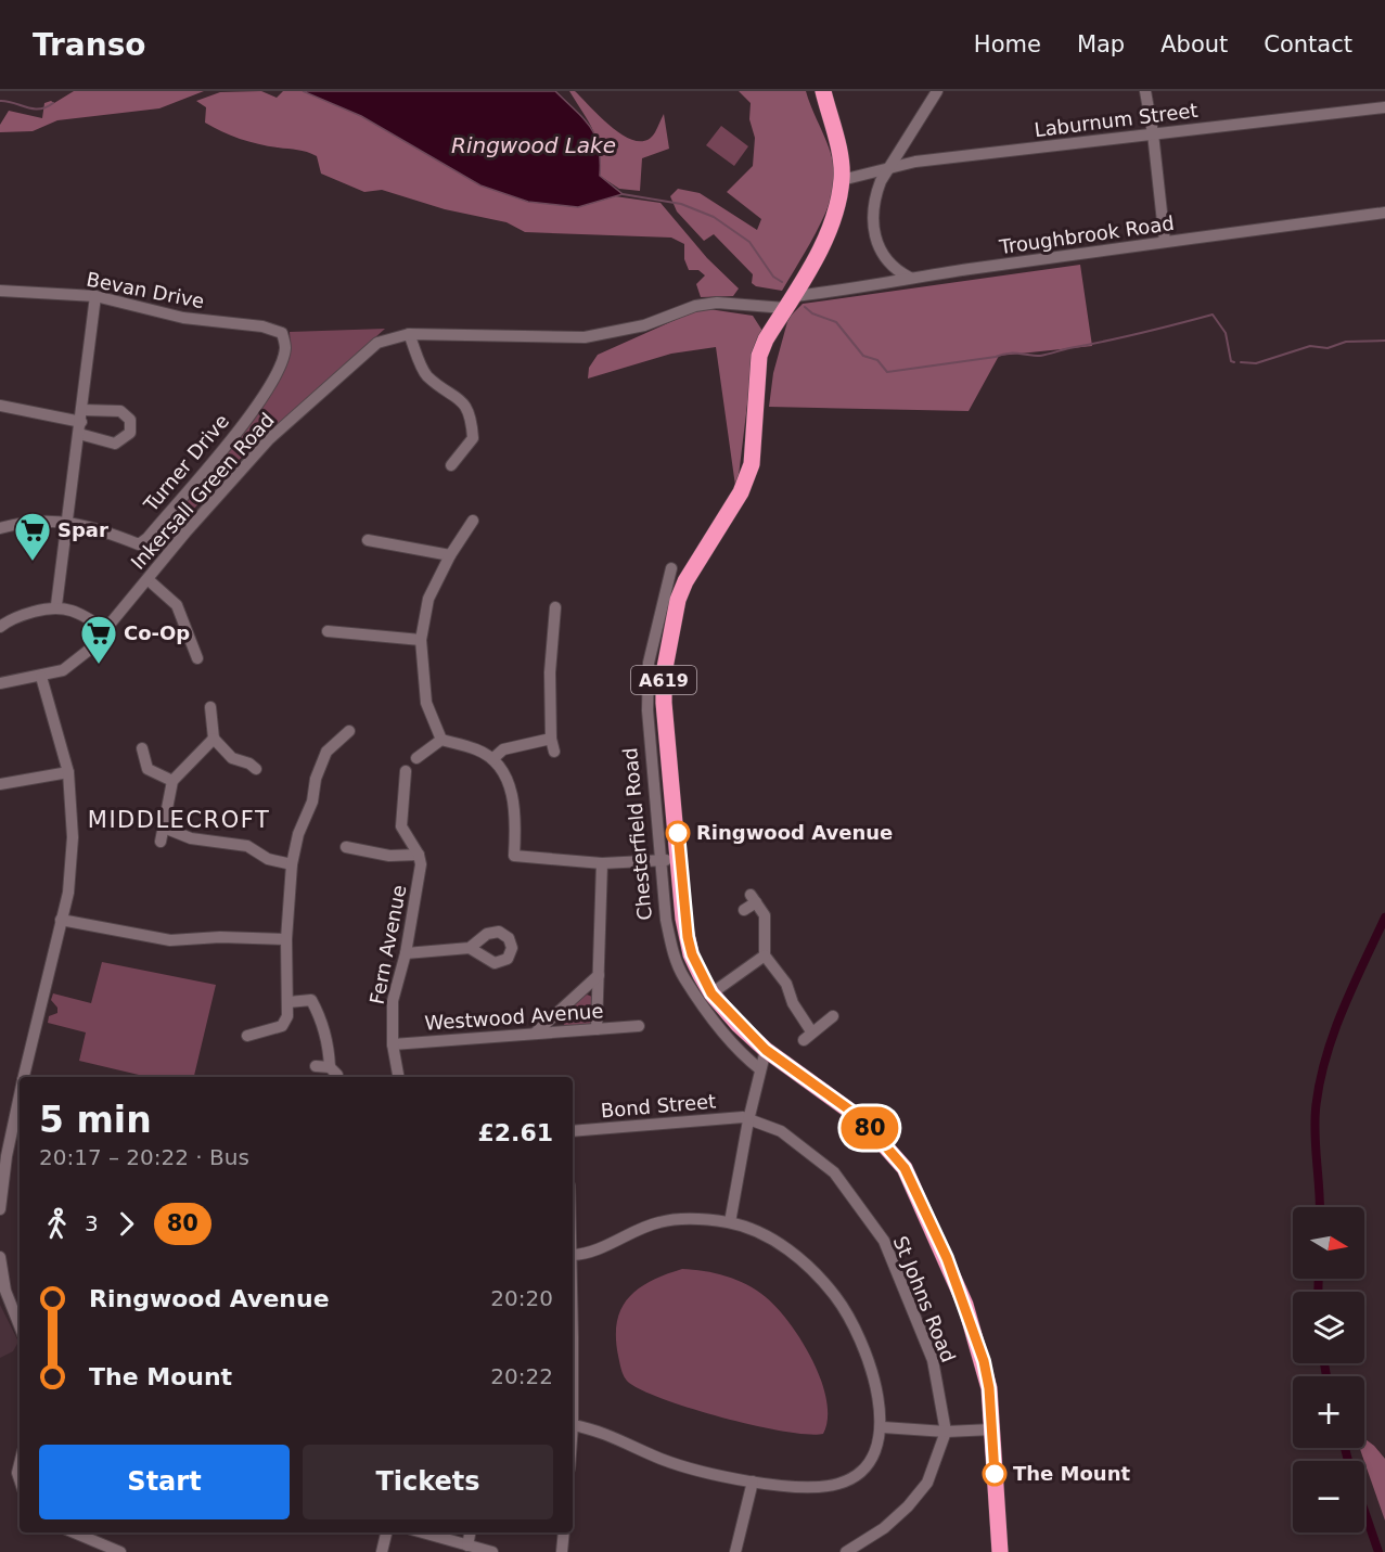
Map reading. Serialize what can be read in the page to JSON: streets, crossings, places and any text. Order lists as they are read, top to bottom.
{
  "streets": {
    "highway": ["A619", "Chesterfield Road"],
    "street": [
      "Laburnum Street",
      "Troughbrook Road",
      "Bevan Drive",
      "Turner Drive",
      "Inkersall Green Road",
      "Fern Avenue",
      "Westwood Avenue",
      "Bond Street",
      "St Johns Road"
    ]
  },
  "crossings": [
    ["Laburnum Street", "A619"],
    ["Troughbrook Road", "Inkersall Green Road"],
    ["Troughbrook Road", "A619"],
    ["Troughbrook Road", "Chesterfield Road"],
    ["Bevan Drive", "Turner Drive"],
    ["Inkersall Green Road", "A619"],
    ["Inkersall Green Road", "Chesterfield Road"],
    ["A619", "Chesterfield Road"],
    ["Fern Avenue", "Westwood Avenue"],
    ["Bond Street", "St Johns Road"]
  ],
  "districts": ["MIDDLECROFT"],
  "water": ["Ringwood Lake"],
  "places": {
    "supermarket": ["Spar", "Co-Op"],
    "other": ["Ringwood Avenue", "The Mount"]
  },
  "lines": ["bus line 80"],
  "north": "right",
  "page": {
    "header": "Transo",
    "nav": [
      "Home",
      "Map",
      "About",
      "Contact"
    ],
    "on_map": "80",
    "heading": ["5 min", "20:17 – 20:22 · Bus", "£2.61"],
    "legs": ["3", "80"],
    "map_buttons": ["+", "−"],
    "list": [
      {
        "name": "Ringwood Avenue",
        "value": "20:20"
      },
      {
        "name": "The Mount",
        "value": "20:22"
      }
    ],
    "buttons": ["Start", "Tickets"]
  }
}
